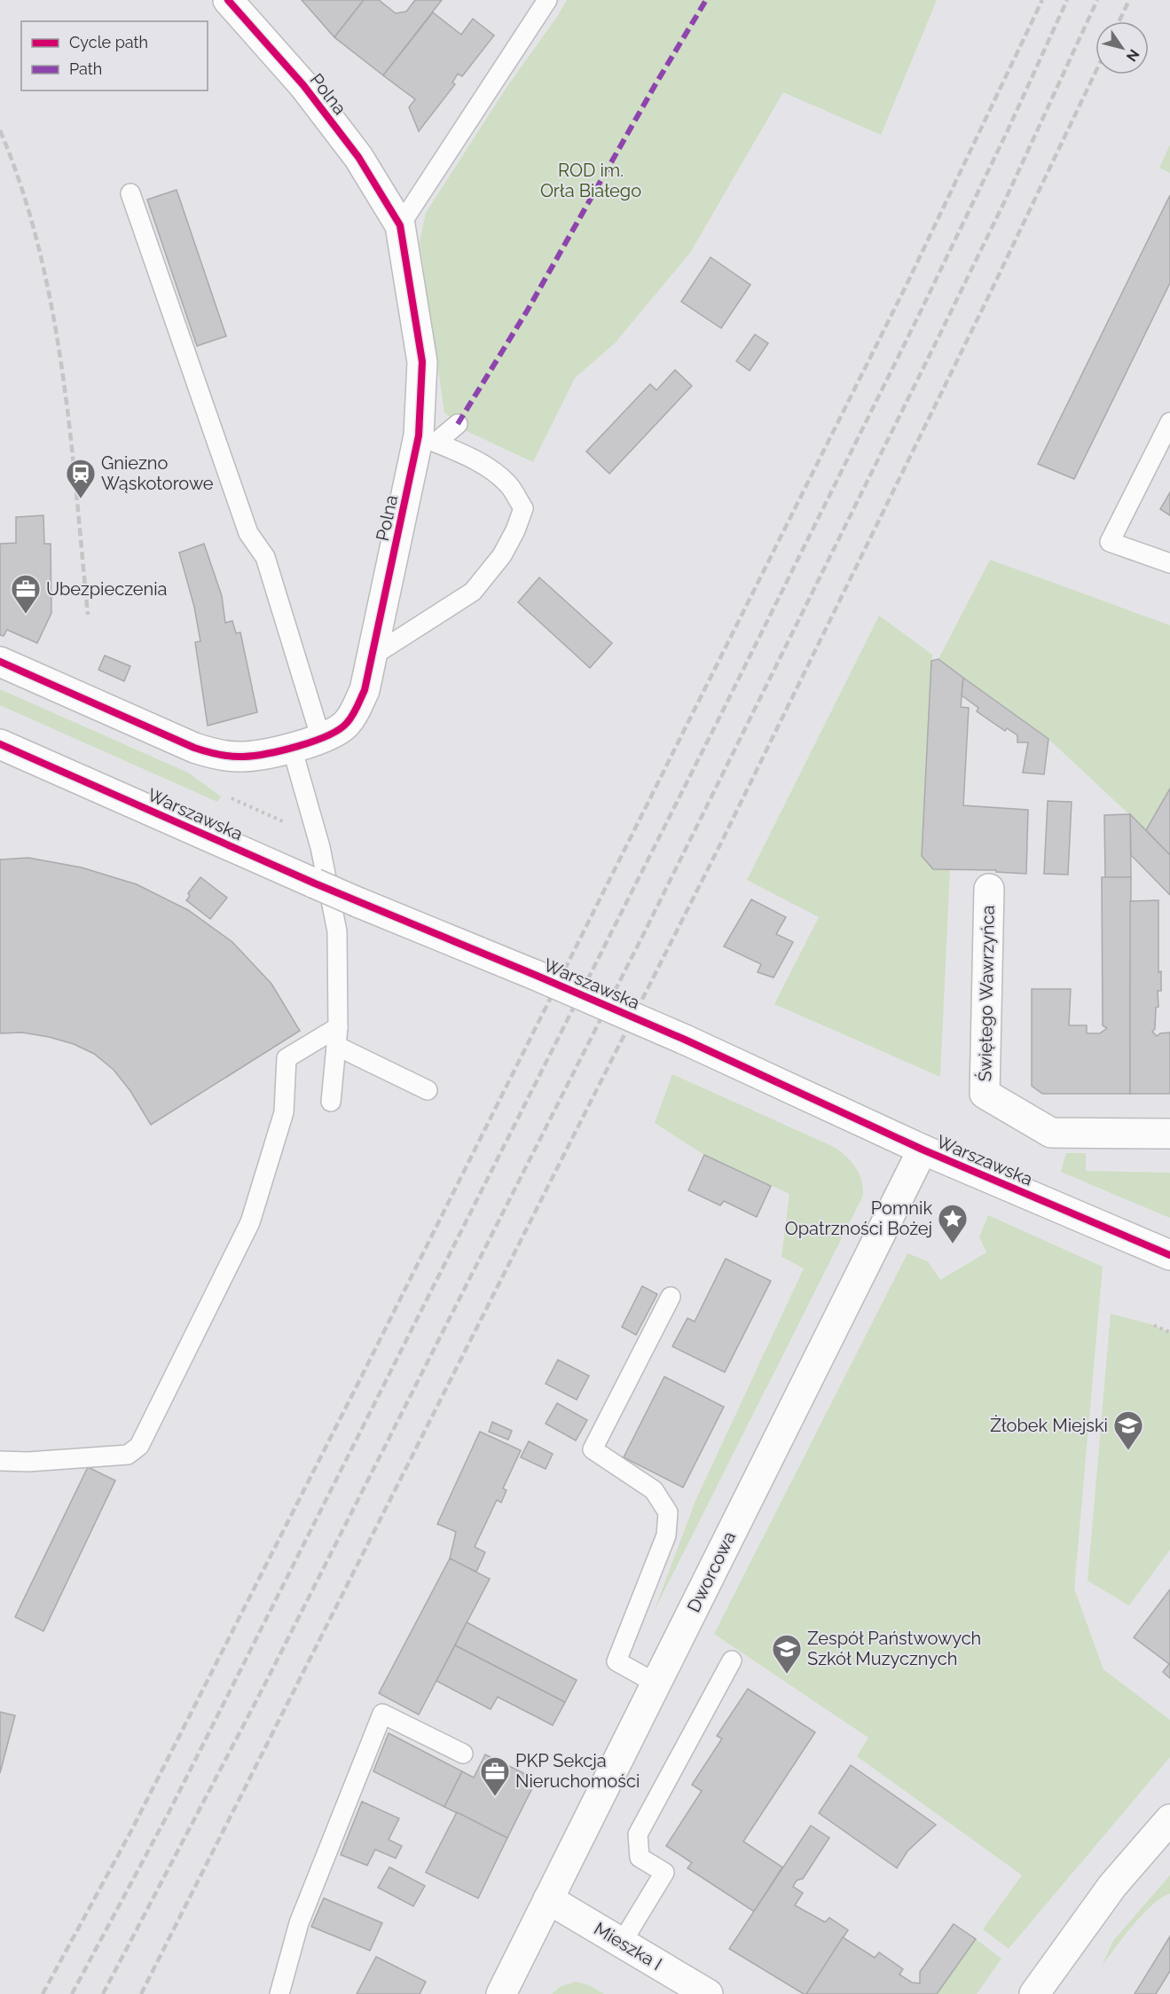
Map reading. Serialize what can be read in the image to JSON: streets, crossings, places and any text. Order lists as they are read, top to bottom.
{
  "streets": {
    "street": [
      "Polna",
      "Warszawska",
      "Świętego Wawrzyńca",
      "Dworcowa",
      "Mieszka I"
    ]
  },
  "crossings": [
    ["Warszawska", "Dworcowa"],
    ["Dworcowa", "Mieszka I"]
  ],
  "parks": ["ROD im. Orła Białego"],
  "places": {
    "station": ["Gniezno Wąskotorowe"],
    "office": ["Ubezpieczenia", "PKP Sekcja Nieruchomości"],
    "place": ["Pomnik Opatrzności Bożej"],
    "school or university": ["Żłobek Miejski", "Zespół Państwowych Szkół Muzycznych"]
  },
  "legend": ["Cycle path", "Path"],
  "north": "bottom right"
}
